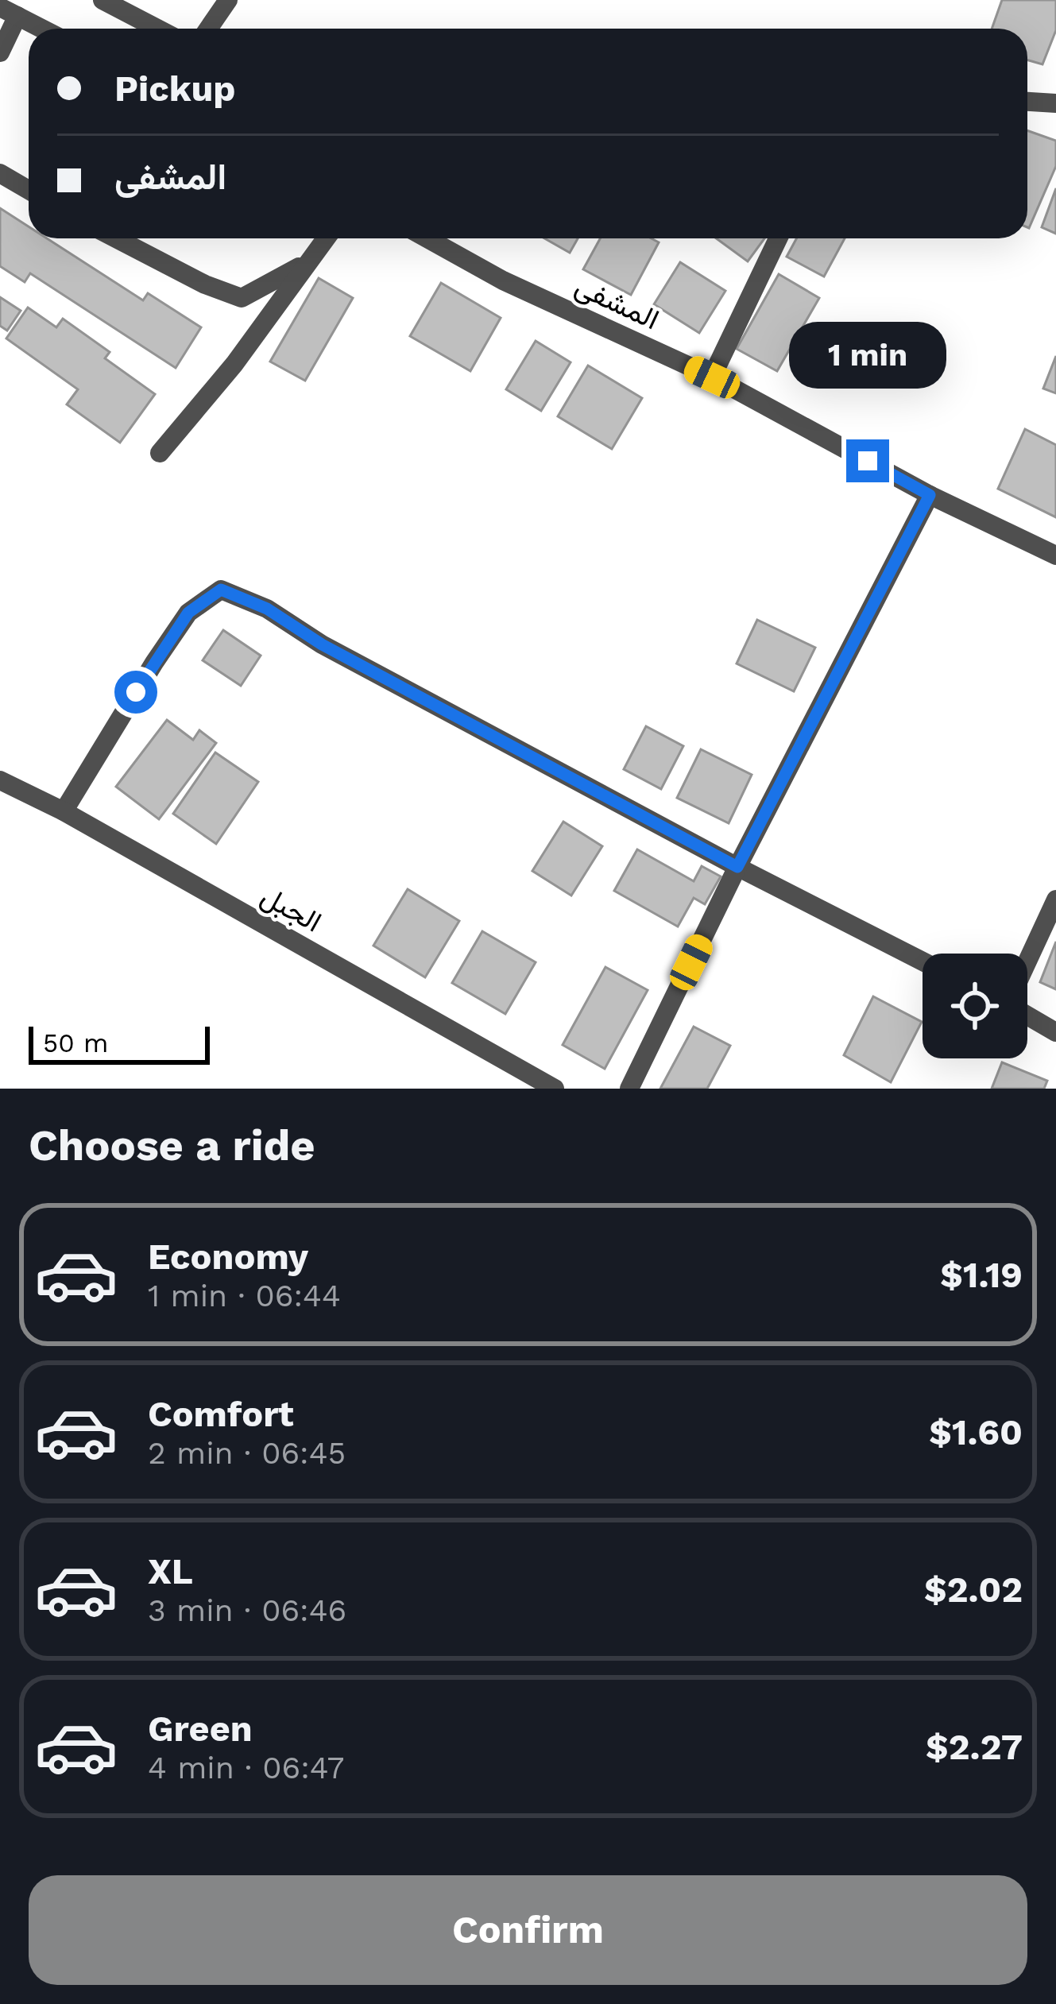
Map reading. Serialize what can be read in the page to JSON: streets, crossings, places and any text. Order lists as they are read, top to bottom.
{
  "streets": {
    "street": ["المشفى", "الجبل"]
  },
  "scale_bar": "50 m",
  "page": {
    "banner": ["Pickup", "المشفى"],
    "bubble": "1 min",
    "scale": "50 m",
    "heading": "Choose a ride",
    "list": [
      {
        "name": "Economy",
        "note": "1 min · 06:44",
        "value": "$1.19"
      },
      {
        "name": "Comfort",
        "note": "2 min · 06:45",
        "value": "$1.60"
      },
      {
        "name": "XL",
        "note": "3 min · 06:46",
        "value": "$2.02"
      },
      {
        "name": "Green",
        "note": "4 min · 06:47",
        "value": "$2.27"
      }
    ],
    "buttons": "Confirm"
  }
}
